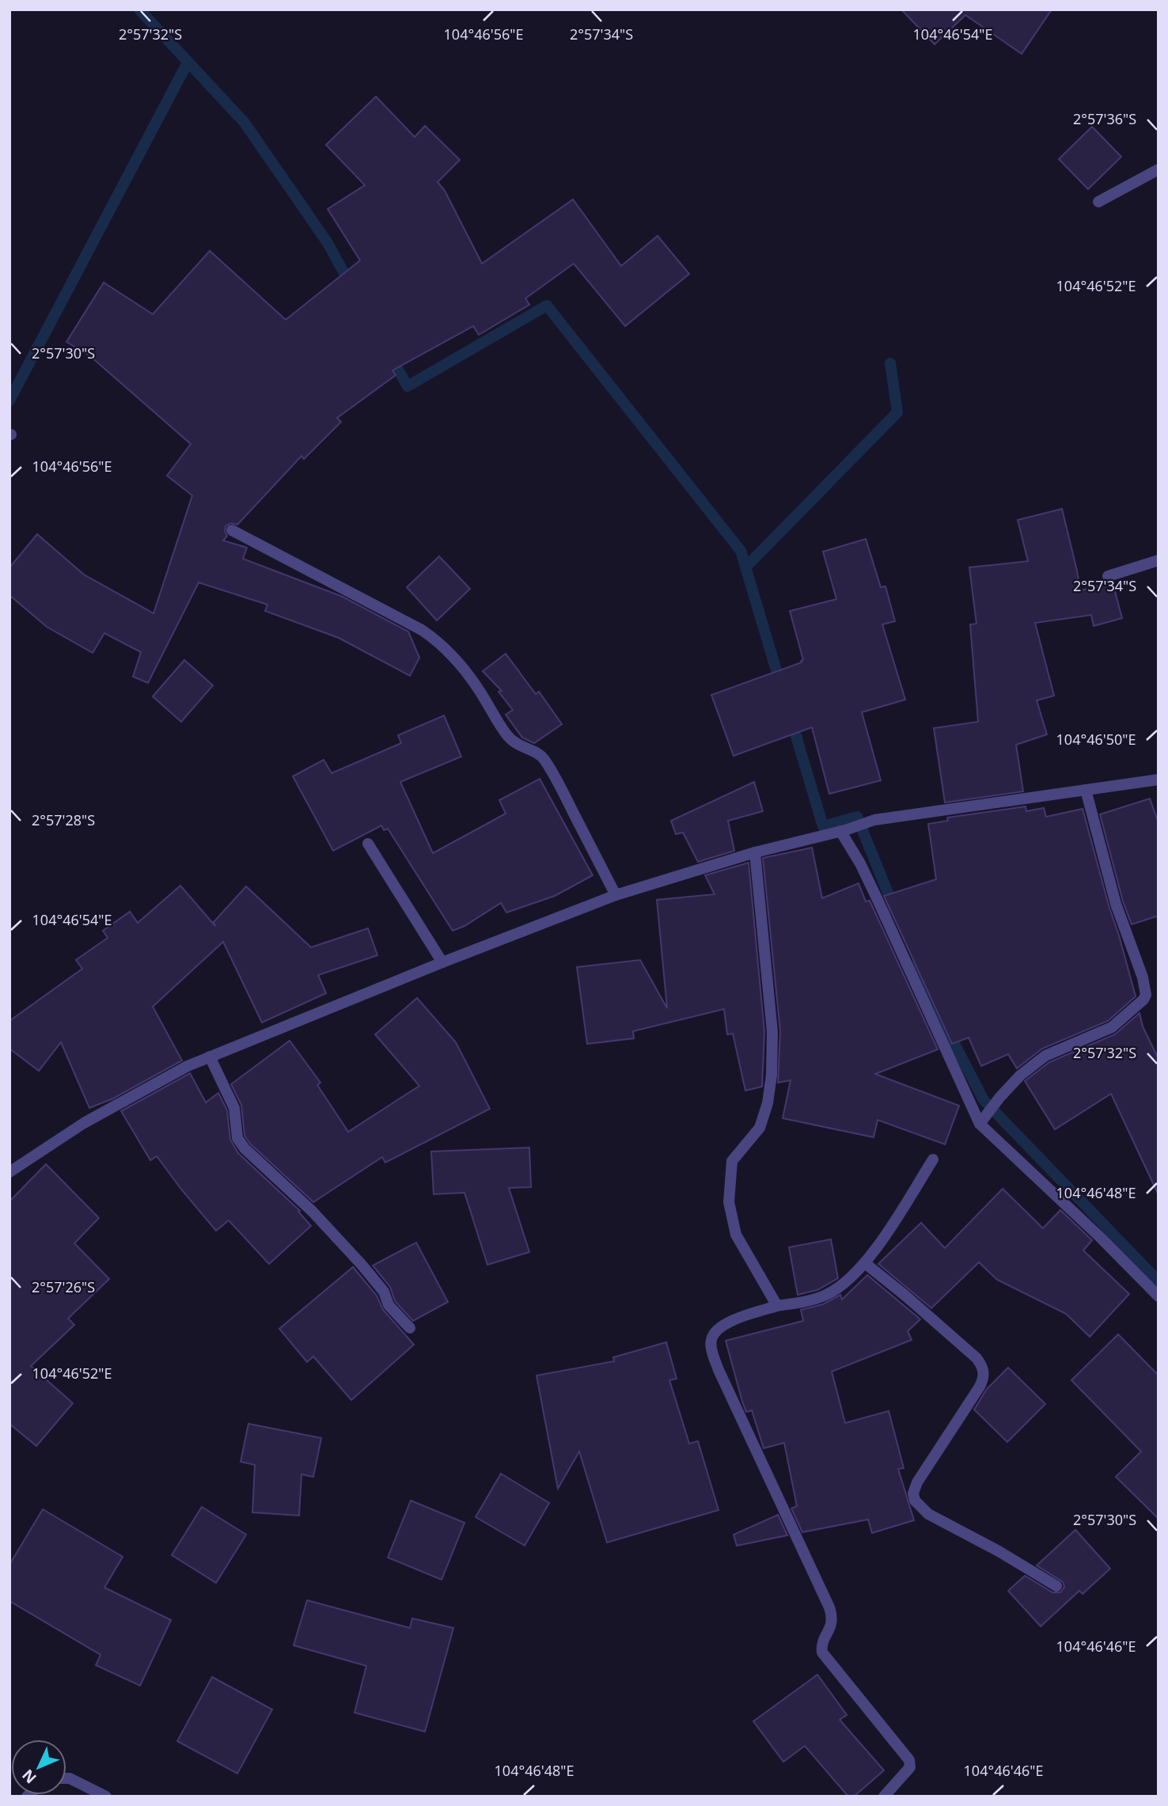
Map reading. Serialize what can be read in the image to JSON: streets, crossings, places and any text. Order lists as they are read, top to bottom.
{
  "north": "bottom left",
  "coordinates": [
    "104°46'56\"E",
    "104°46'54\"E",
    "2°57'32\"S",
    "2°57'34\"S",
    "2°57'36\"S",
    "104°46'52\"E",
    "2°57'30\"S",
    "104°46'50\"E",
    "2°57'28\"S",
    "104°46'48\"E",
    "2°57'26\"S",
    "104°46'46\"E"
  ]
}
